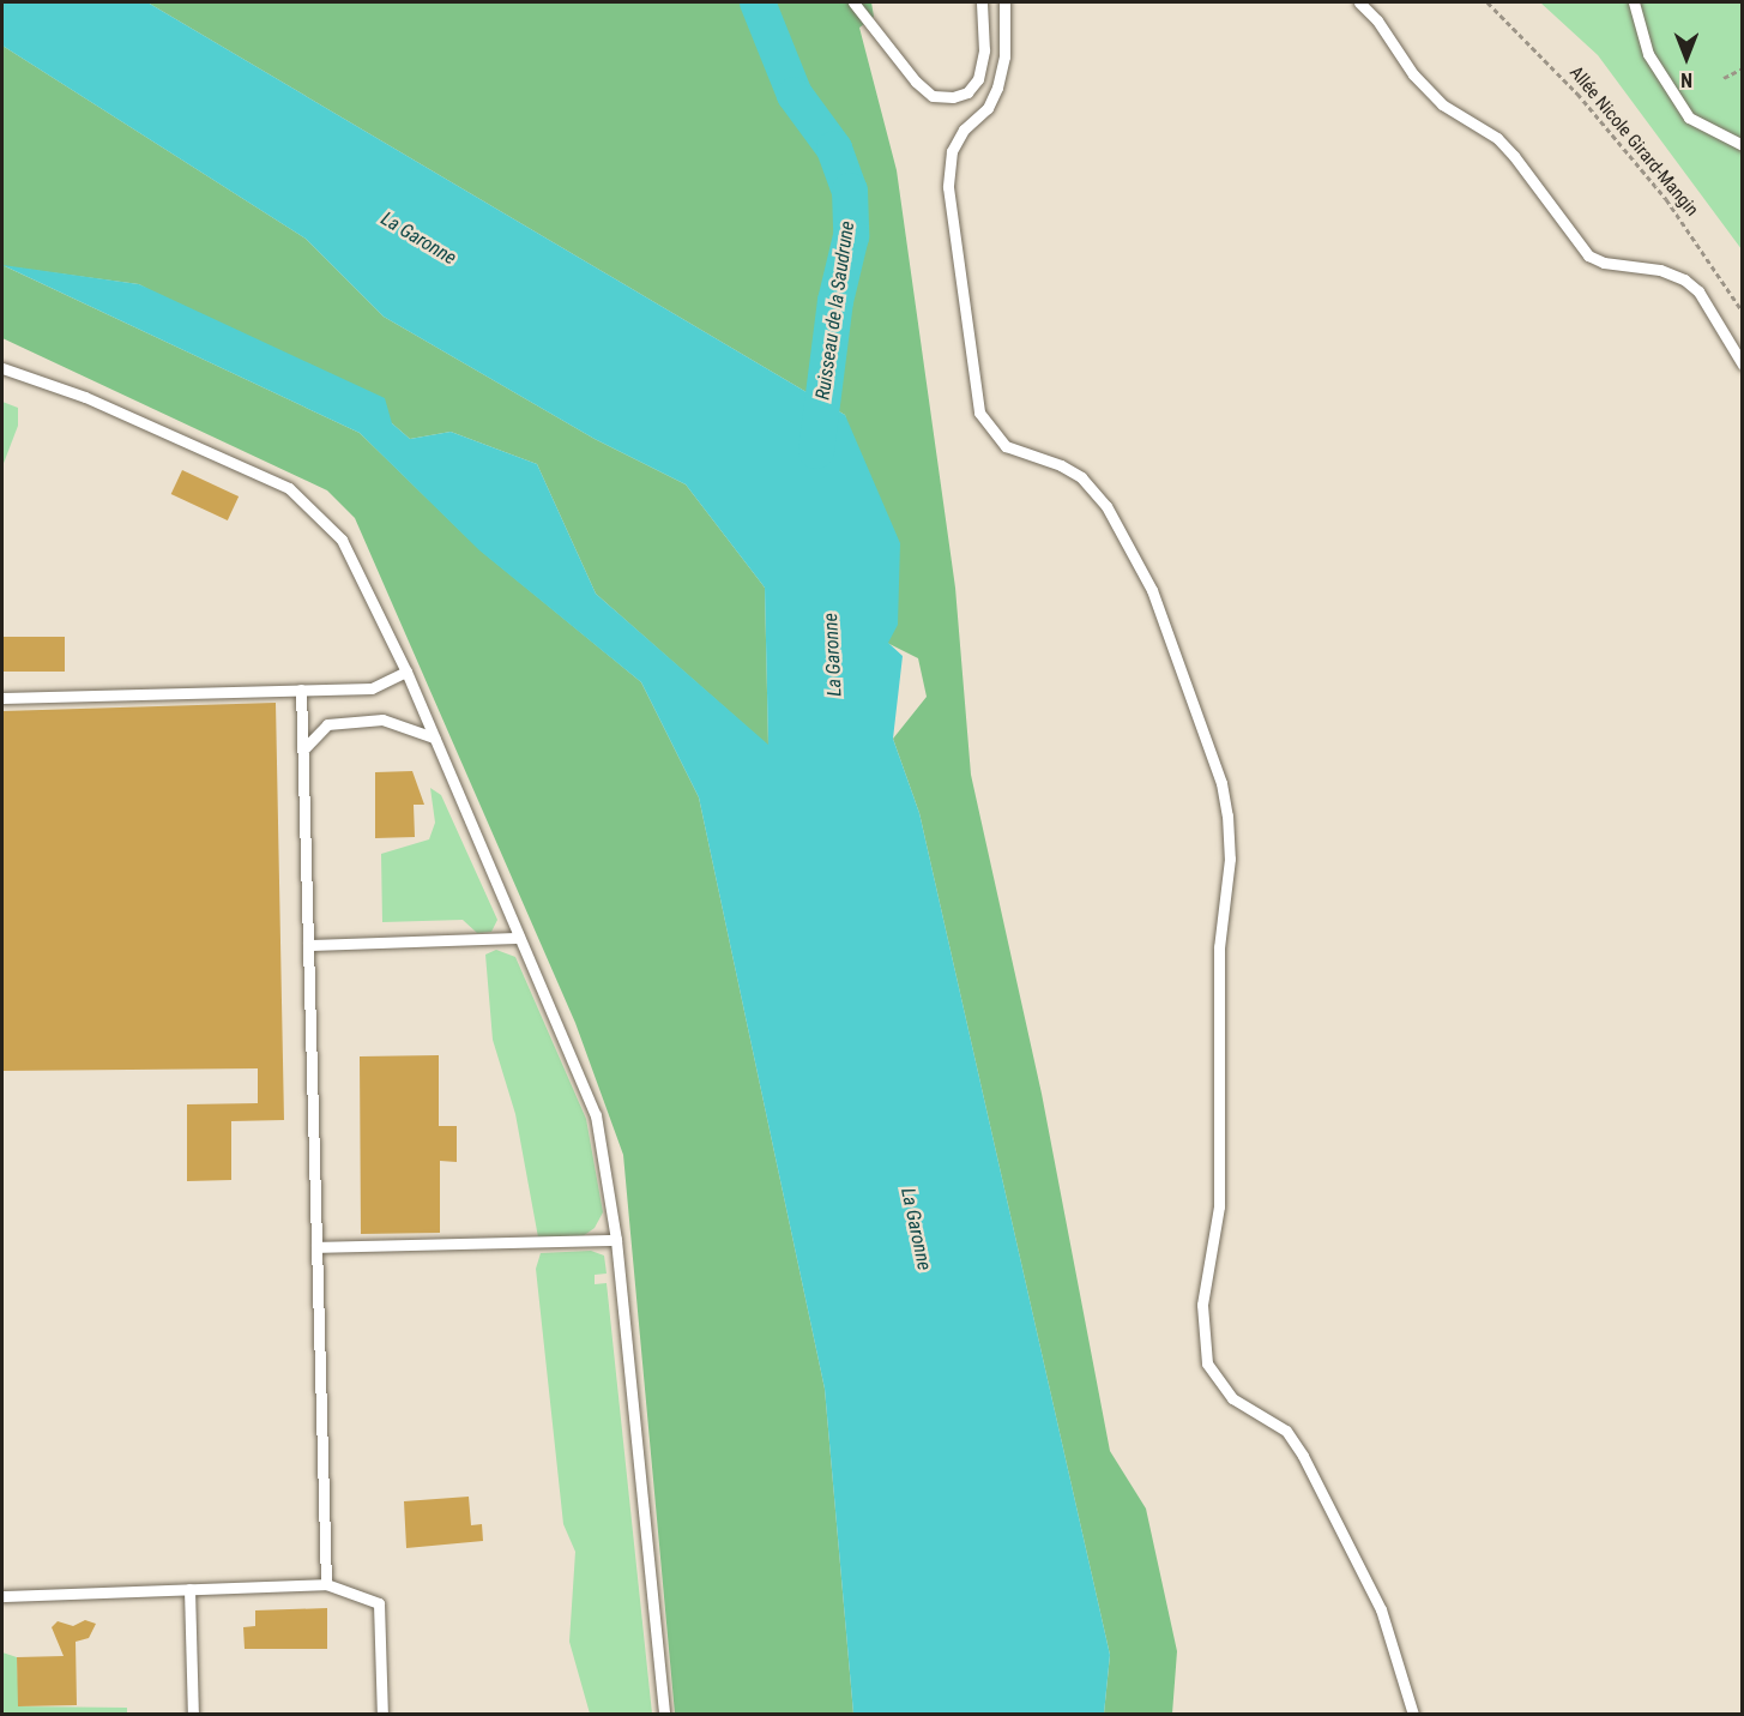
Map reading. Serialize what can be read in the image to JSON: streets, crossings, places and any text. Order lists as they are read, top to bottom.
{
  "streets": {
    "path": ["Allée Nicole Girard-Mangin"]
  },
  "water": ["La Garonne", "Ruisseau de la Saudrune"],
  "north": "bottom"
}
